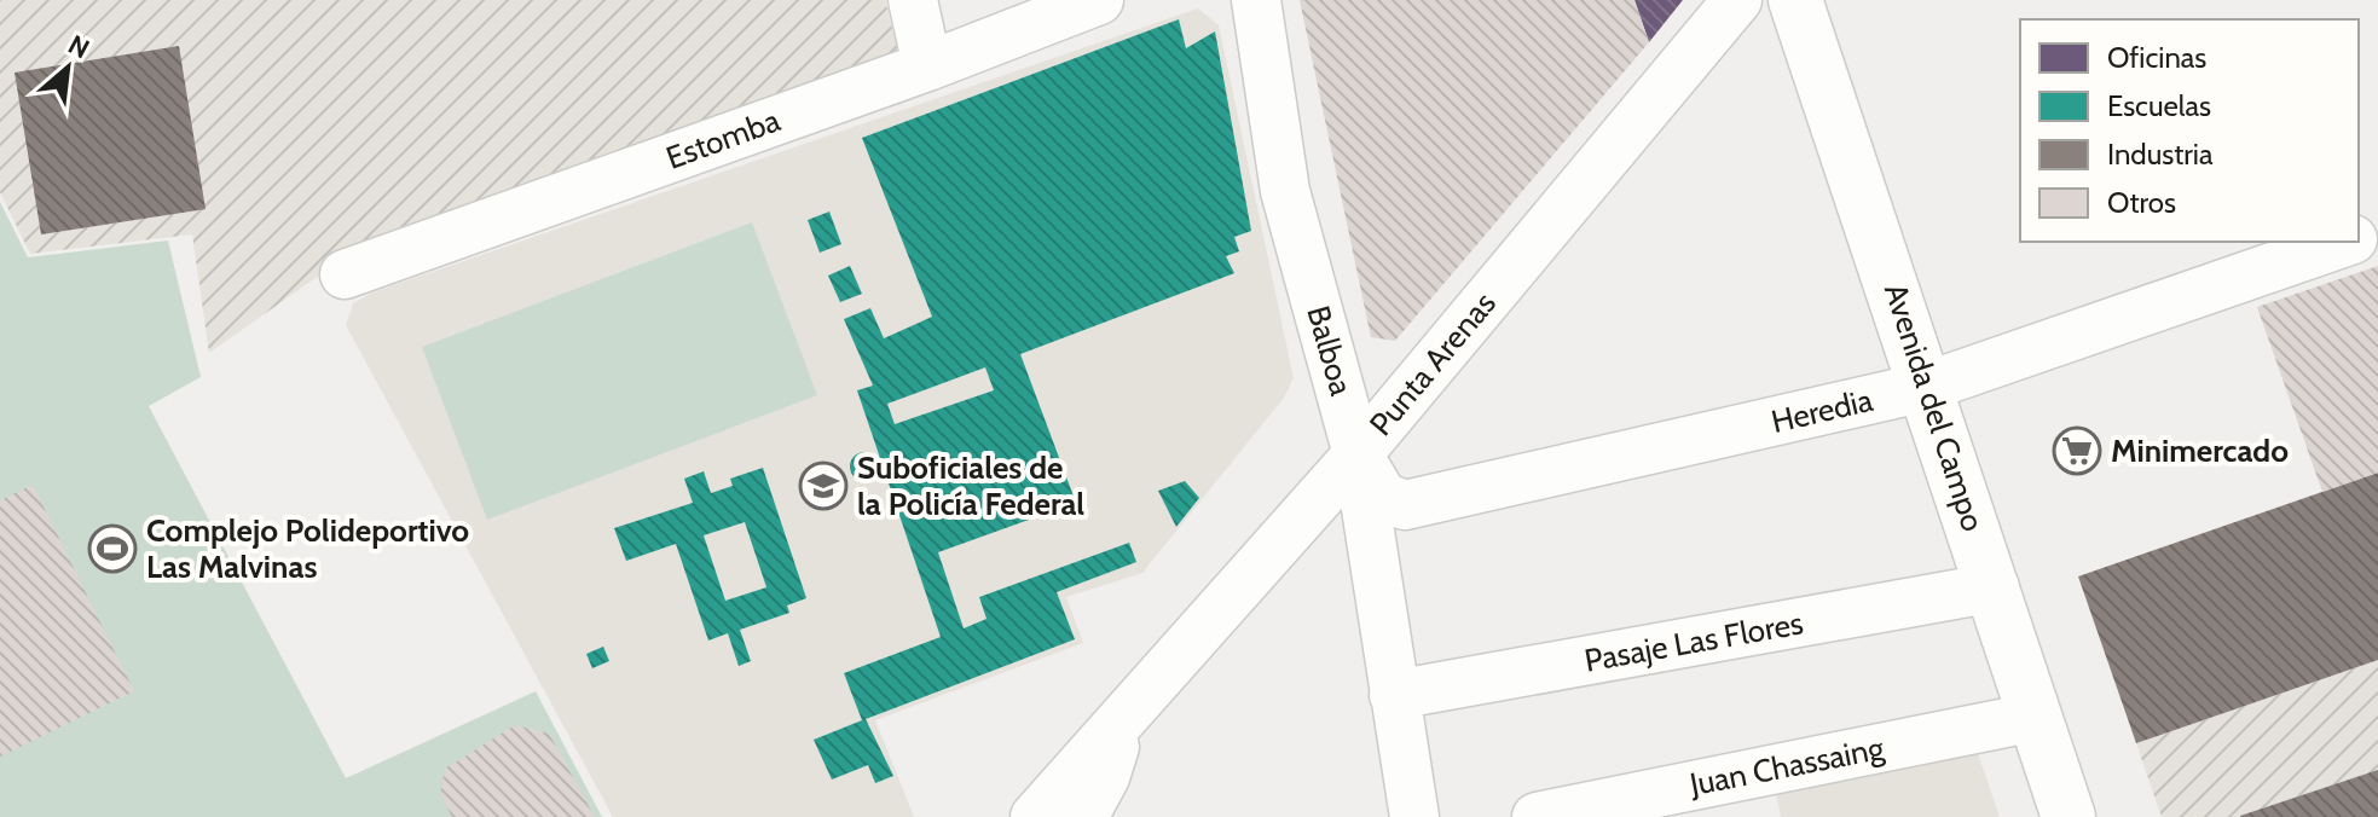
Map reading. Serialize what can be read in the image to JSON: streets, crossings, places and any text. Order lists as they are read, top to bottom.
{
  "streets": {
    "main road": ["Avenida del Campo"],
    "street": [
      "Estomba",
      "Balboa",
      "Punta Arenas",
      "Heredia",
      "Pasaje Las Flores",
      "Juan Chassaing"
    ]
  },
  "crossings": [
    ["Balboa", "Punta Arenas"],
    ["Balboa", "Heredia"],
    ["Balboa", "Pasaje Las Flores"],
    ["Punta Arenas", "Heredia"],
    ["Avenida del Campo", "Heredia"],
    ["Avenida del Campo", "Pasaje Las Flores"],
    ["Avenida del Campo", "Juan Chassaing"]
  ],
  "places": {
    "supermarket": ["Minimercado"],
    "school or university": ["Suboficiales de la Policía Federal"],
    "sports": ["Complejo Polideportivo Las Malvinas"]
  },
  "legend": [
    "Oficinas",
    "Escuelas",
    "Industria",
    "Otros"
  ],
  "north": "top right"
}
